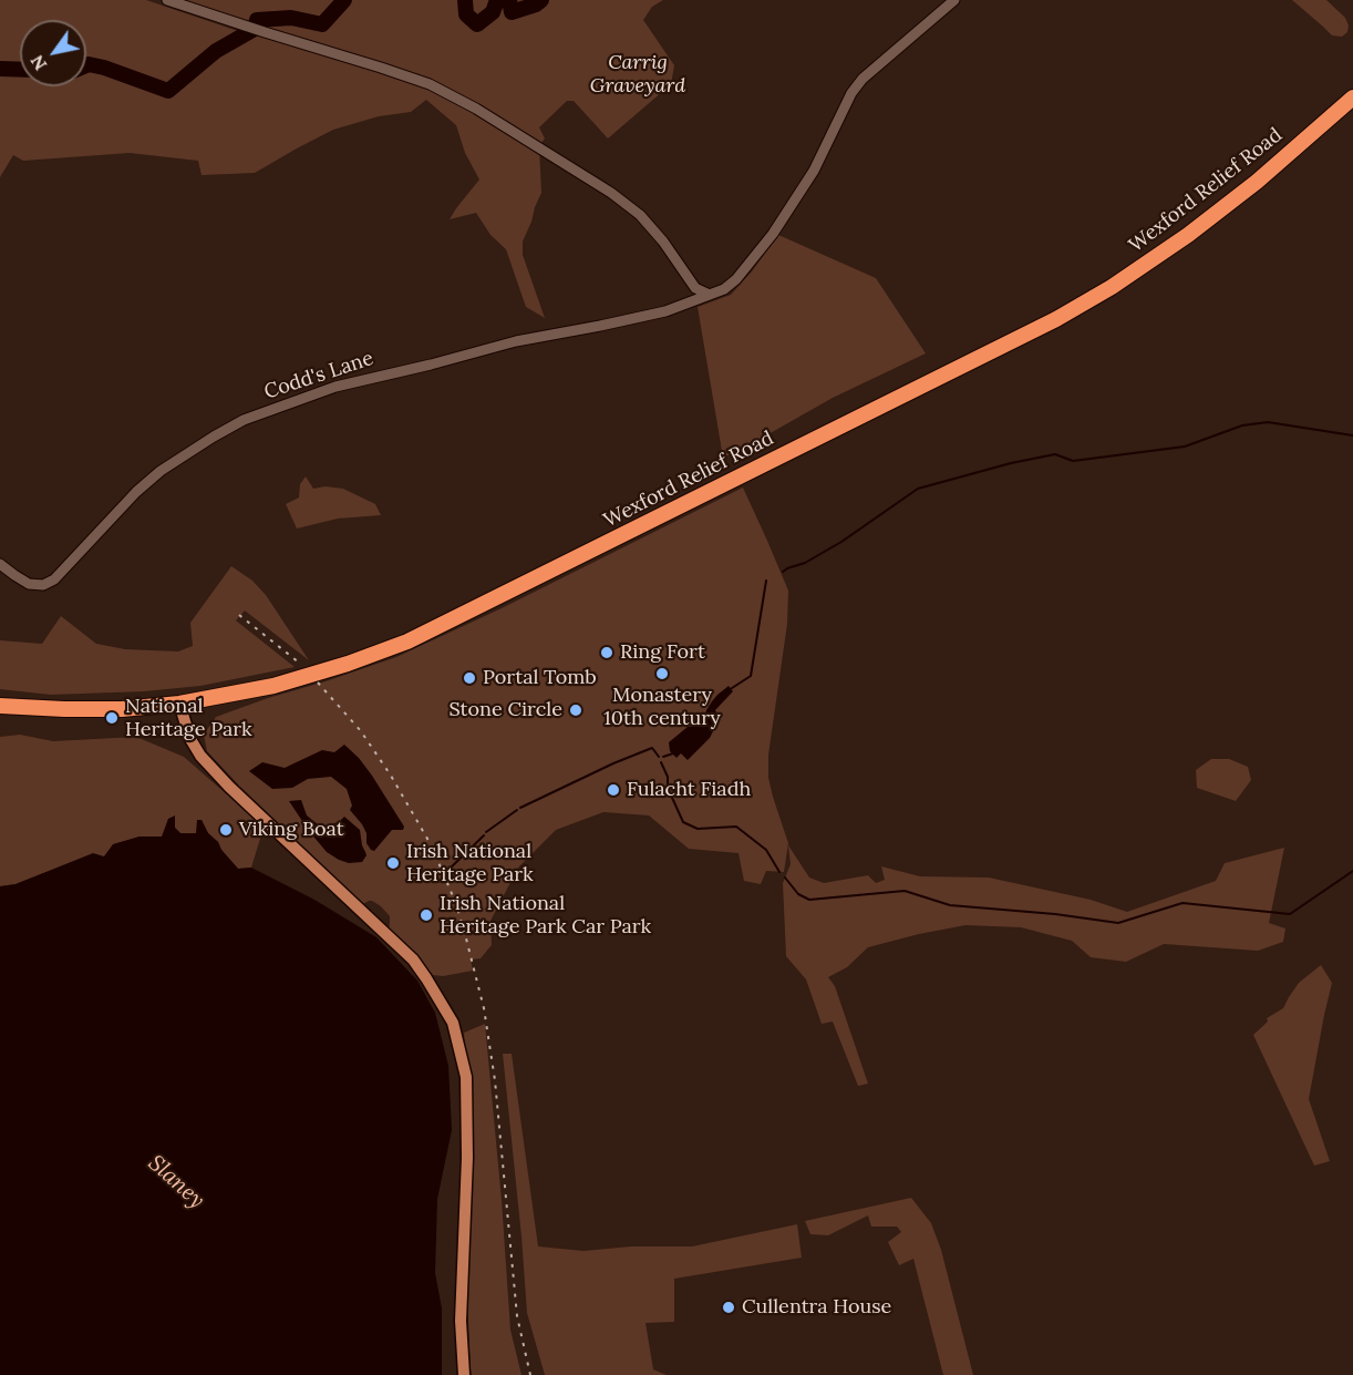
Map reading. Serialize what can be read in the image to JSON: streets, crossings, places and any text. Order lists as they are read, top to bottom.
{
  "streets": {
    "highway": ["Wexford Relief Road"],
    "street": ["Codd's Lane"]
  },
  "water": ["Slaney"],
  "parks": ["Carrig Graveyard"],
  "places": [
    "Ring Fort",
    "Monastery 10th century",
    "Portal Tomb",
    "Stone Circle",
    "National Heritage Park",
    "Fulacht Fiadh",
    "Viking Boat",
    "Irish National Heritage Park",
    "Irish National Heritage Park Car Park",
    "Cullentra House"
  ],
  "north": "bottom left"
}
